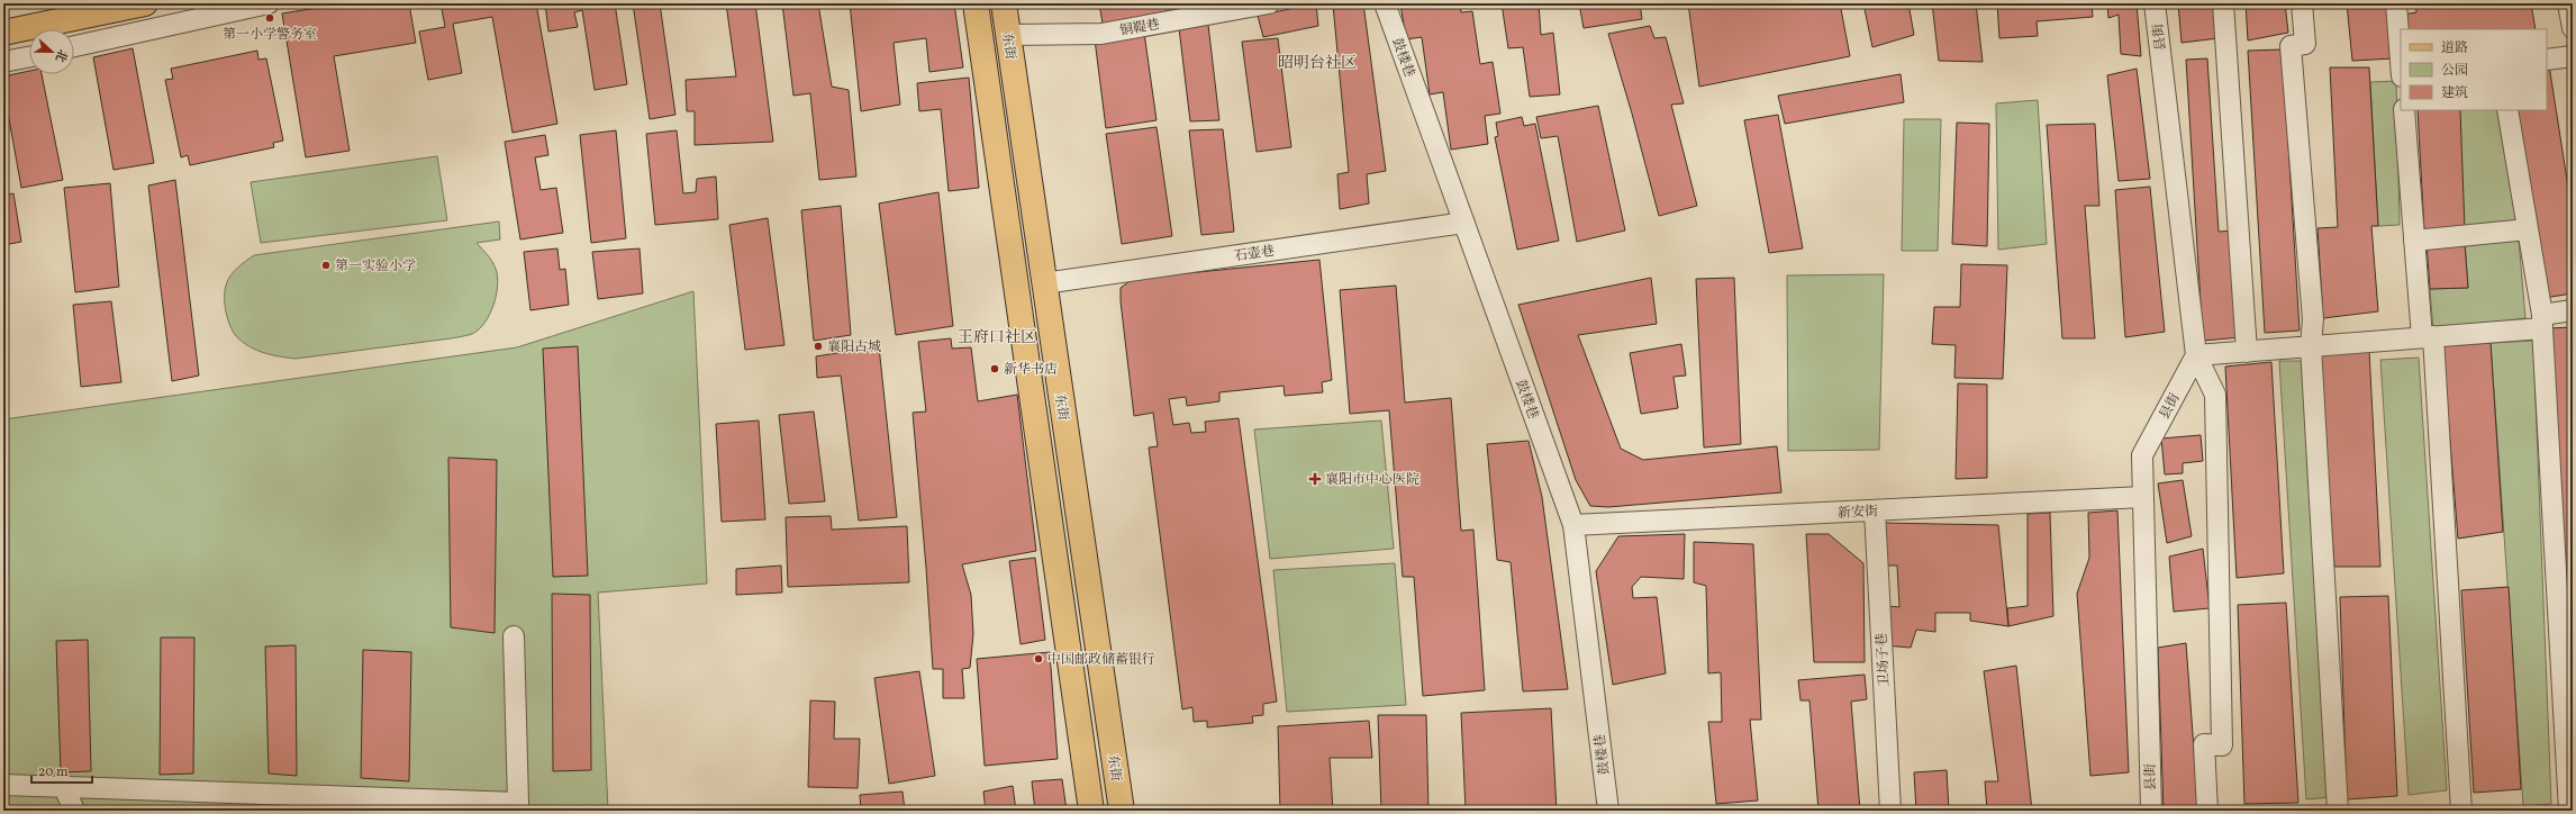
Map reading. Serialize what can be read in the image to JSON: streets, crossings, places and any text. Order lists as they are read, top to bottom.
{
  "streets": {
    "main road": ["东街"],
    "street": [
      "铜鞮巷",
      "县街",
      "鼓楼巷",
      "石壶巷",
      "新安街",
      "卫场子巷"
    ]
  },
  "crossings": [
    ["铜鞮巷", "东街"],
    ["县街", "新安街"],
    ["东街", "石壶巷"],
    ["鼓楼巷", "石壶巷"],
    ["鼓楼巷", "新安街"],
    ["新安街", "卫场子巷"]
  ],
  "districts": ["昭明台社区", "王府口社区"],
  "places": {
    "other": [
      "第一小学警务室",
      "第一实验小学",
      "襄阳古城",
      "新华书店",
      "中国邮政储蓄银行"
    ],
    "health": ["襄阳市中心医院"]
  },
  "legend": ["道路", "公园", "建筑"],
  "scale_bar": "20 m",
  "north": "right"
}
